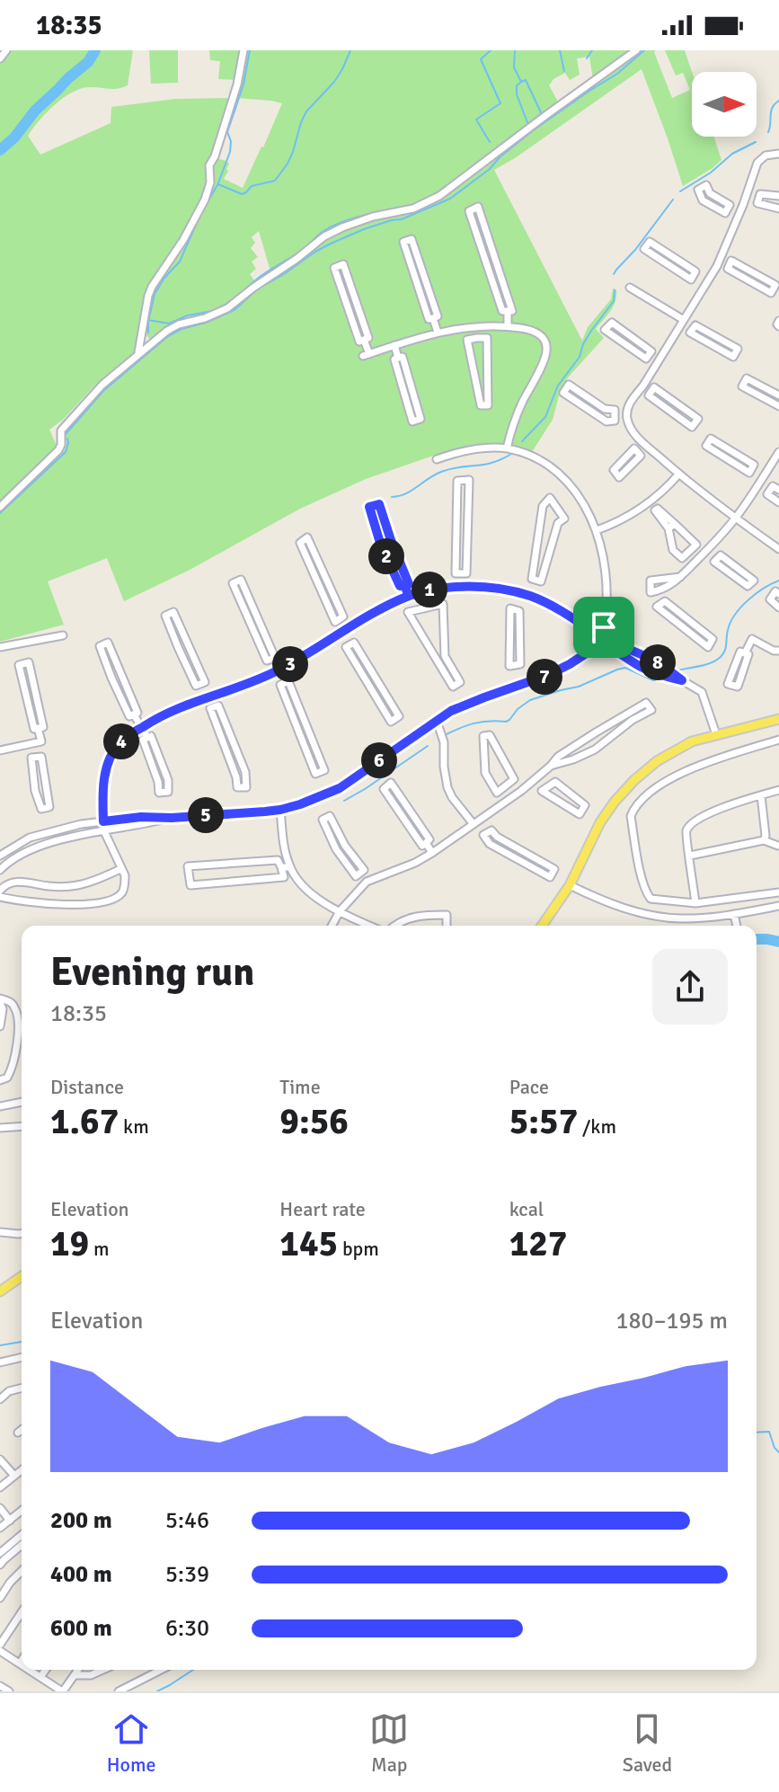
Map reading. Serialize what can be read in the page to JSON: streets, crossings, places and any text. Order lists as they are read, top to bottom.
{
  "north": "right",
  "page": {
    "status": "18:35",
    "pins": [
      "2",
      "1",
      "8",
      "3",
      "7",
      "4",
      "6",
      "5"
    ],
    "heading": ["Evening run", "18:35"],
    "stats": [
      ["Distance", "1.67 km"],
      ["Time", "9:56"],
      ["Pace", "5:57 /km"],
      ["Elevation", "19 m"],
      ["Heart rate", "145 bpm"],
      ["kcal", "127"]
    ],
    "chart": ["Elevation", "180–195 m"],
    "list": [
      {
        "name": "200 m",
        "note": "5:46"
      },
      {
        "name": "400 m",
        "note": "5:39"
      },
      {
        "name": "600 m",
        "note": "6:30"
      }
    ],
    "tabs": ["Home", "Map", "Saved"]
  }
}
